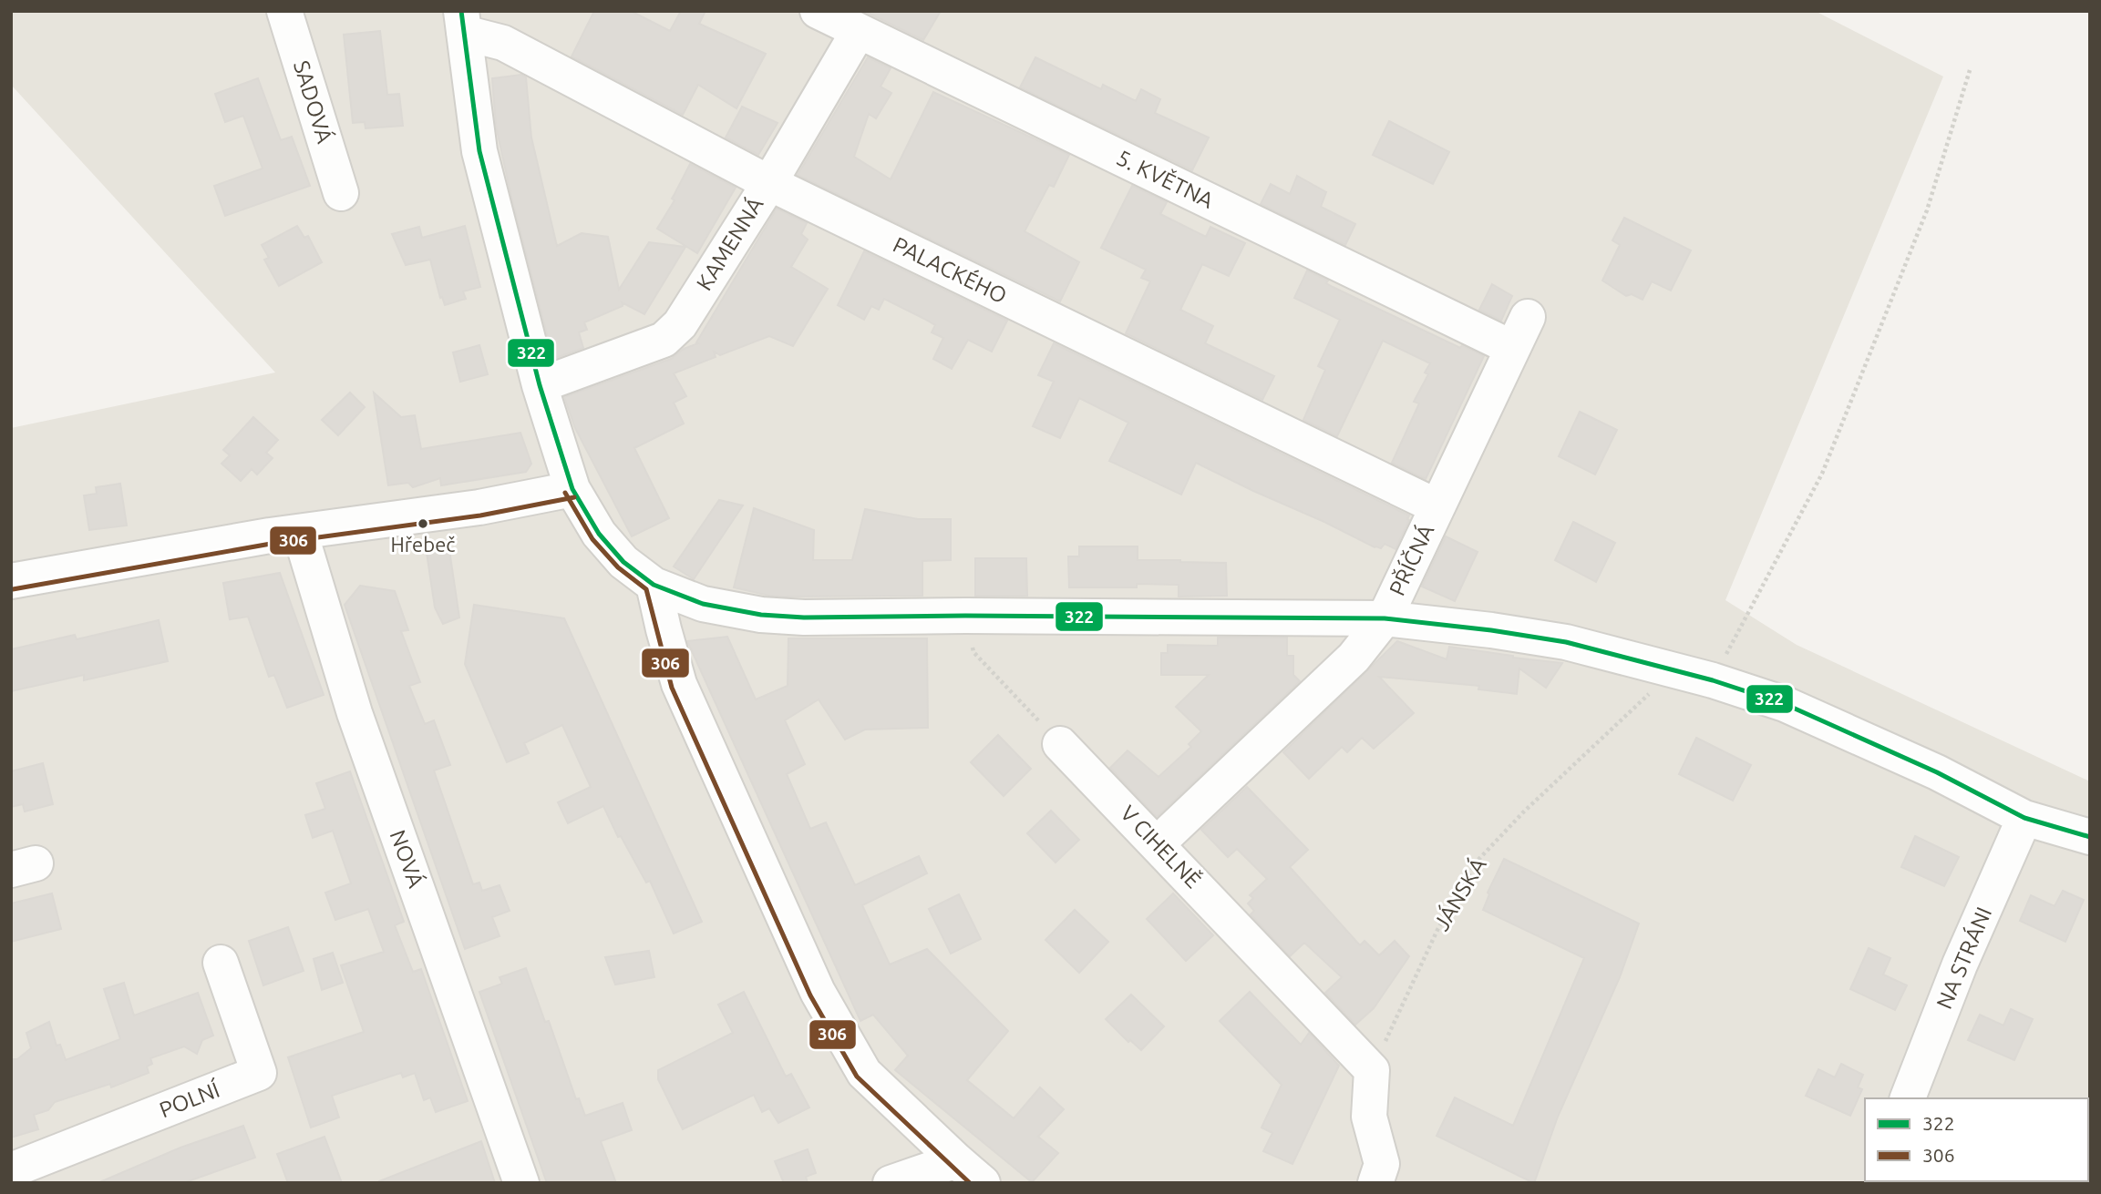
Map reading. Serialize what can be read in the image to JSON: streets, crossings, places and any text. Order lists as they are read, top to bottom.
{
  "streets": {
    "street": [
      "SADOVÁ",
      "5. KVĚTNA",
      "KAMENNÁ",
      "PALACKÉHO",
      "PŘÍČNÁ",
      "V CIHELNĚ",
      "NOVÁ",
      "NA STRÁNI",
      "POLNÍ"
    ],
    "path": ["JÁNSKÁ"]
  },
  "crossings": [
    ["5. KVĚTNA", "KAMENNÁ"],
    ["5. KVĚTNA", "PŘÍČNÁ"],
    ["KAMENNÁ", "PALACKÉHO"],
    ["PALACKÉHO", "PŘÍČNÁ"],
    ["PŘÍČNÁ", "V CIHELNĚ"],
    ["V CIHELNĚ", "JÁNSKÁ"]
  ],
  "places": ["Hřebeč"],
  "lines": ["transit line 322", "transit line 306"],
  "legend": ["322", "306"]
}
